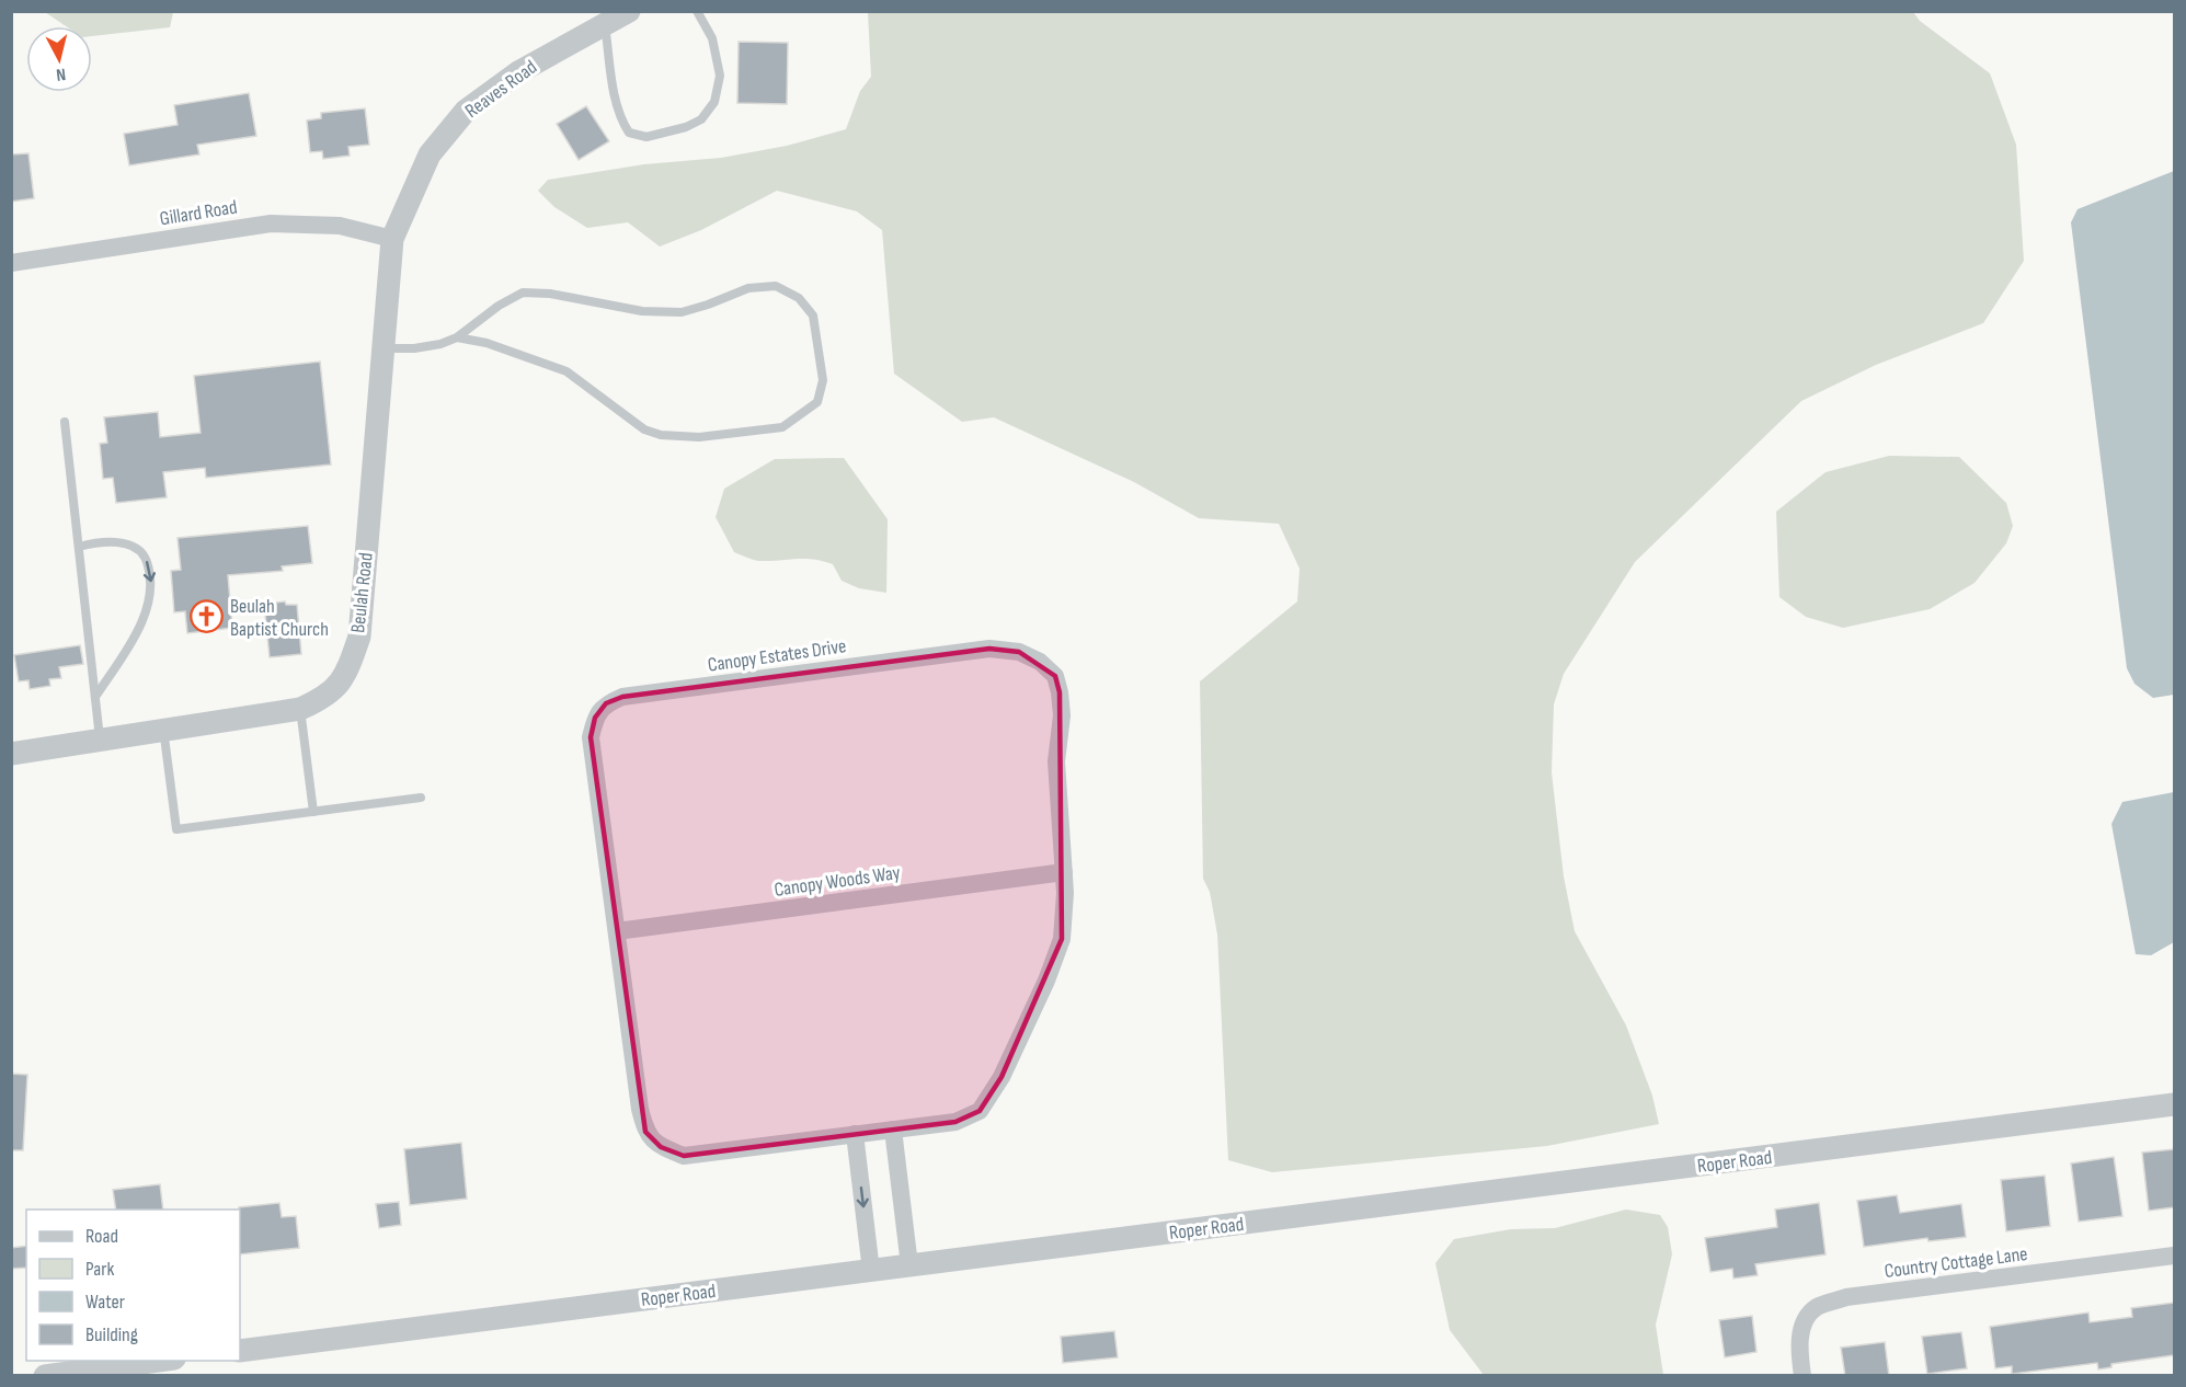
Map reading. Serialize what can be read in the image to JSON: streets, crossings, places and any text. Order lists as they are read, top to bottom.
{
  "streets": {
    "street": [
      "Reaves Road",
      "Gillard Road",
      "Beulah Road",
      "Canopy Estates Drive",
      "Canopy Woods Way",
      "Roper Road",
      "Country Cottage Lane"
    ]
  },
  "crossings": [
    ["Reaves Road", "Gillard Road"],
    ["Reaves Road", "Beulah Road"],
    ["Gillard Road", "Beulah Road"],
    ["Canopy Estates Drive", "Canopy Woods Way"]
  ],
  "places": {
    "church": ["Beulah Baptist Church"]
  },
  "legend": [
    "Road",
    "Park",
    "Water",
    "Building"
  ],
  "north": "bottom"
}
